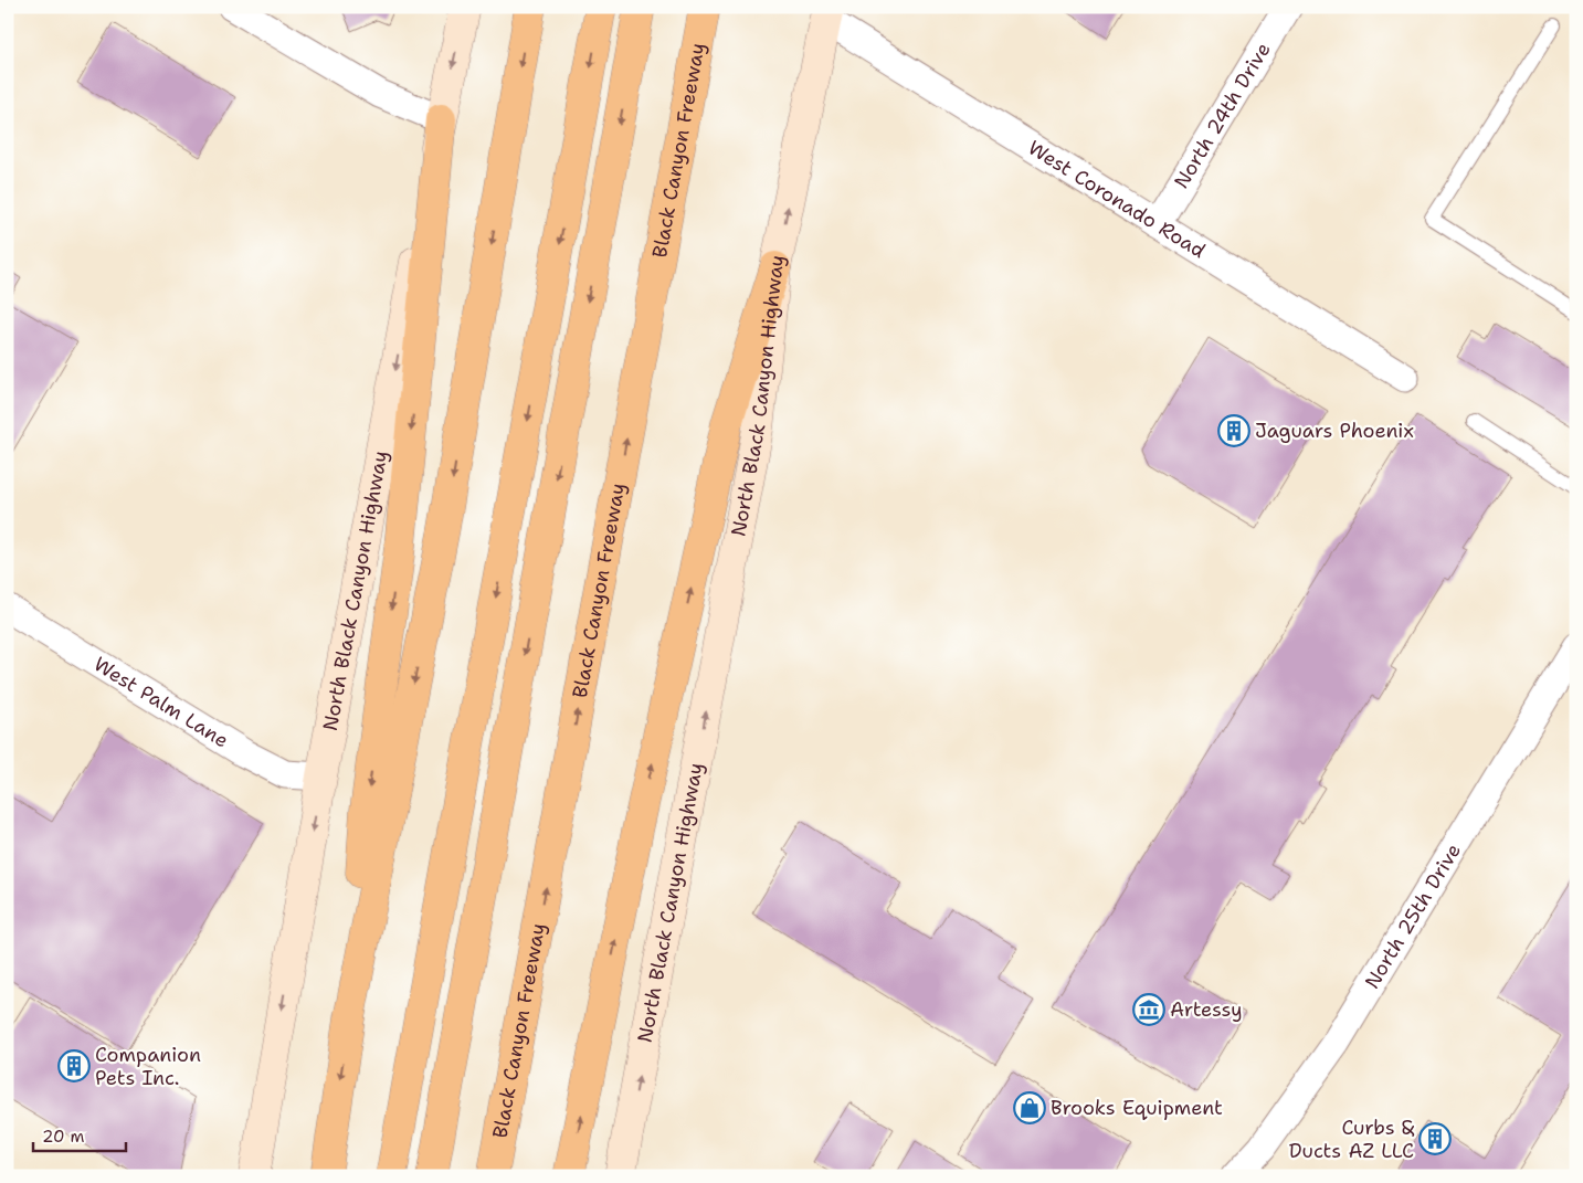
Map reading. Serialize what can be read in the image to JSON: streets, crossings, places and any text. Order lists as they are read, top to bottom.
{
  "streets": {
    "highway": ["Black Canyon Freeway"],
    "main road": ["North Black Canyon Highway"],
    "street": [
      "North 24th Drive",
      "West Coronado Road",
      "West Palm Lane",
      "North 25th Drive"
    ]
  },
  "crossings": [
    ["North 24th Drive", "West Coronado Road"],
    ["West Coronado Road", "North Black Canyon Highway"],
    ["North Black Canyon Highway", "West Palm Lane"]
  ],
  "places": {
    "building": ["Jaguars Phoenix", "Companion Pets Inc.", "Curbs & Ducts AZ LLC"],
    "museum": ["Artessy"],
    "shop": ["Brooks Equipment"]
  },
  "scale_bar": "20 m"
}
